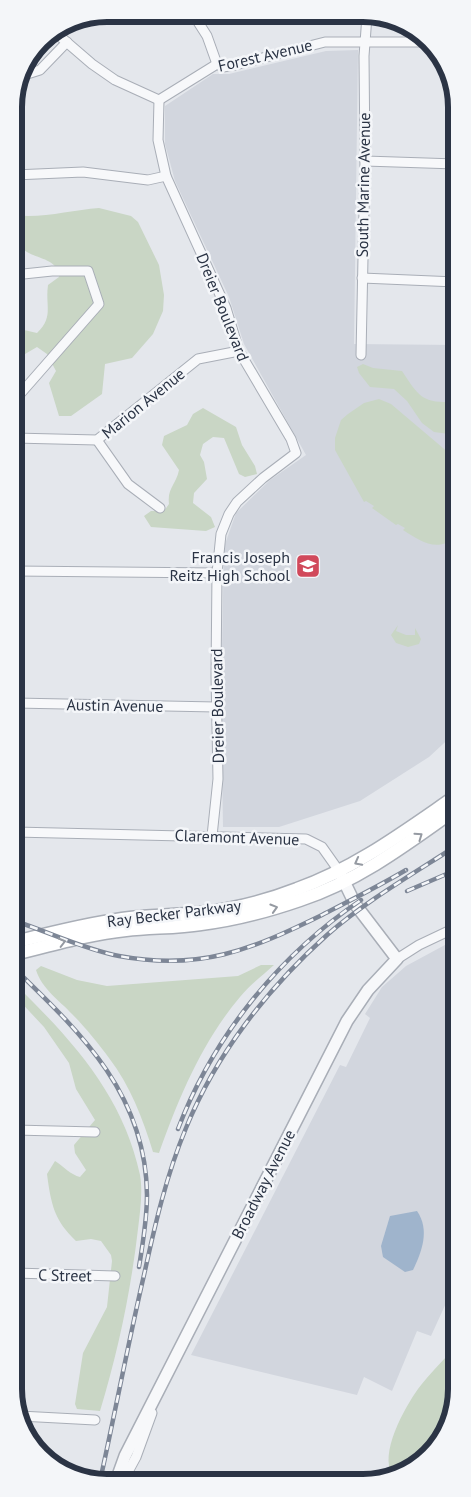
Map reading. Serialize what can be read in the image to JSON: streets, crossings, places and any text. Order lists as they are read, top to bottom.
{
  "streets": {
    "main road": ["Ray Becker Parkway"],
    "street": [
      "Forest Avenue",
      "South Marine Avenue",
      "Dreier Boulevard",
      "Marion Avenue",
      "Austin Avenue",
      "Claremont Avenue",
      "Broadway Avenue",
      "C Street"
    ]
  },
  "crossings": [
    ["Forest Avenue", "South Marine Avenue"],
    ["Forest Avenue", "Dreier Boulevard"],
    ["Dreier Boulevard", "Marion Avenue"],
    ["Dreier Boulevard", "Austin Avenue"],
    ["Dreier Boulevard", "Claremont Avenue"],
    ["Claremont Avenue", "Ray Becker Parkway"],
    ["Claremont Avenue", "Broadway Avenue"]
  ],
  "places": {
    "school or university": ["Francis Joseph Reitz High School"]
  }
}
